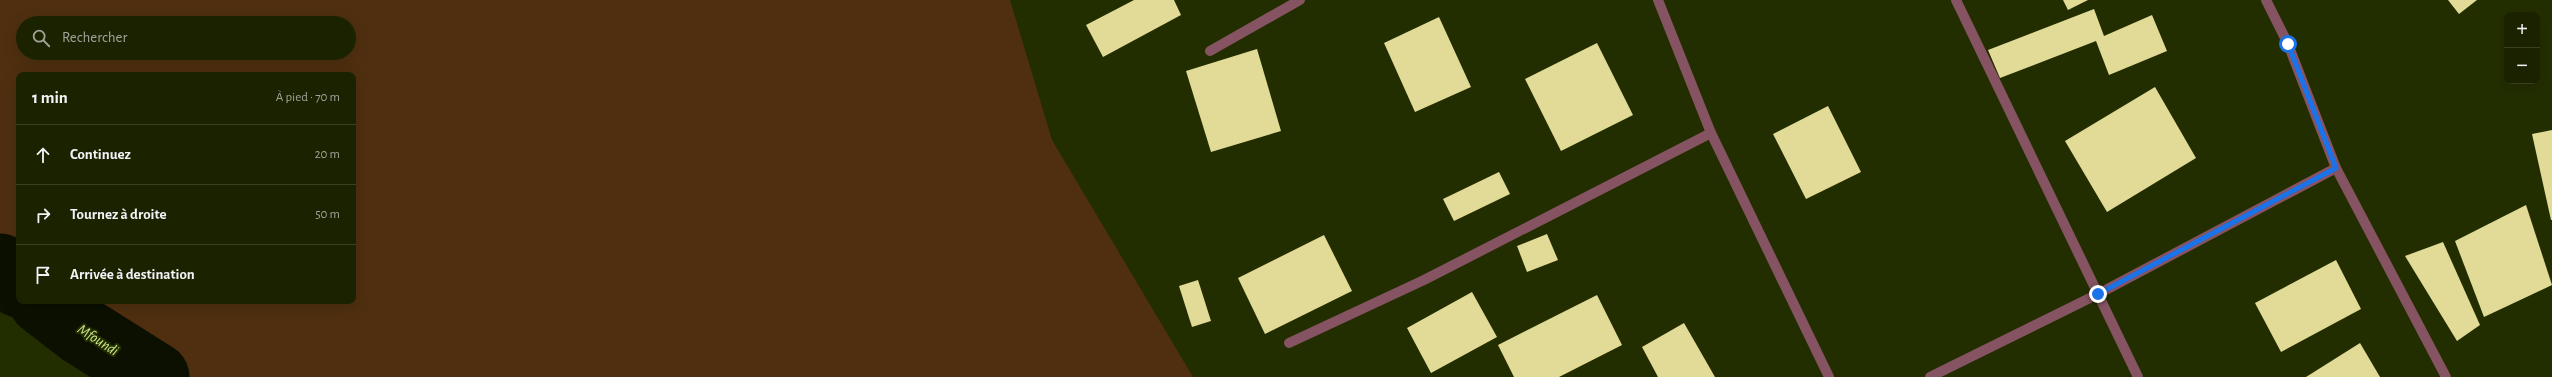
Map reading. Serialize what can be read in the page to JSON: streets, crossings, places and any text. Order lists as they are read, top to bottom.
{
  "water": ["Mfoundi"],
  "page": {
    "map_buttons": ["+", "−"],
    "search": "Rechercher",
    "heading": ["1 min", "À pied · 70 m"],
    "list": [
      ["Continuez", "20 m"],
      ["Tournez à droite", "50 m"],
      "Arrivée à destination"
    ]
  }
}
